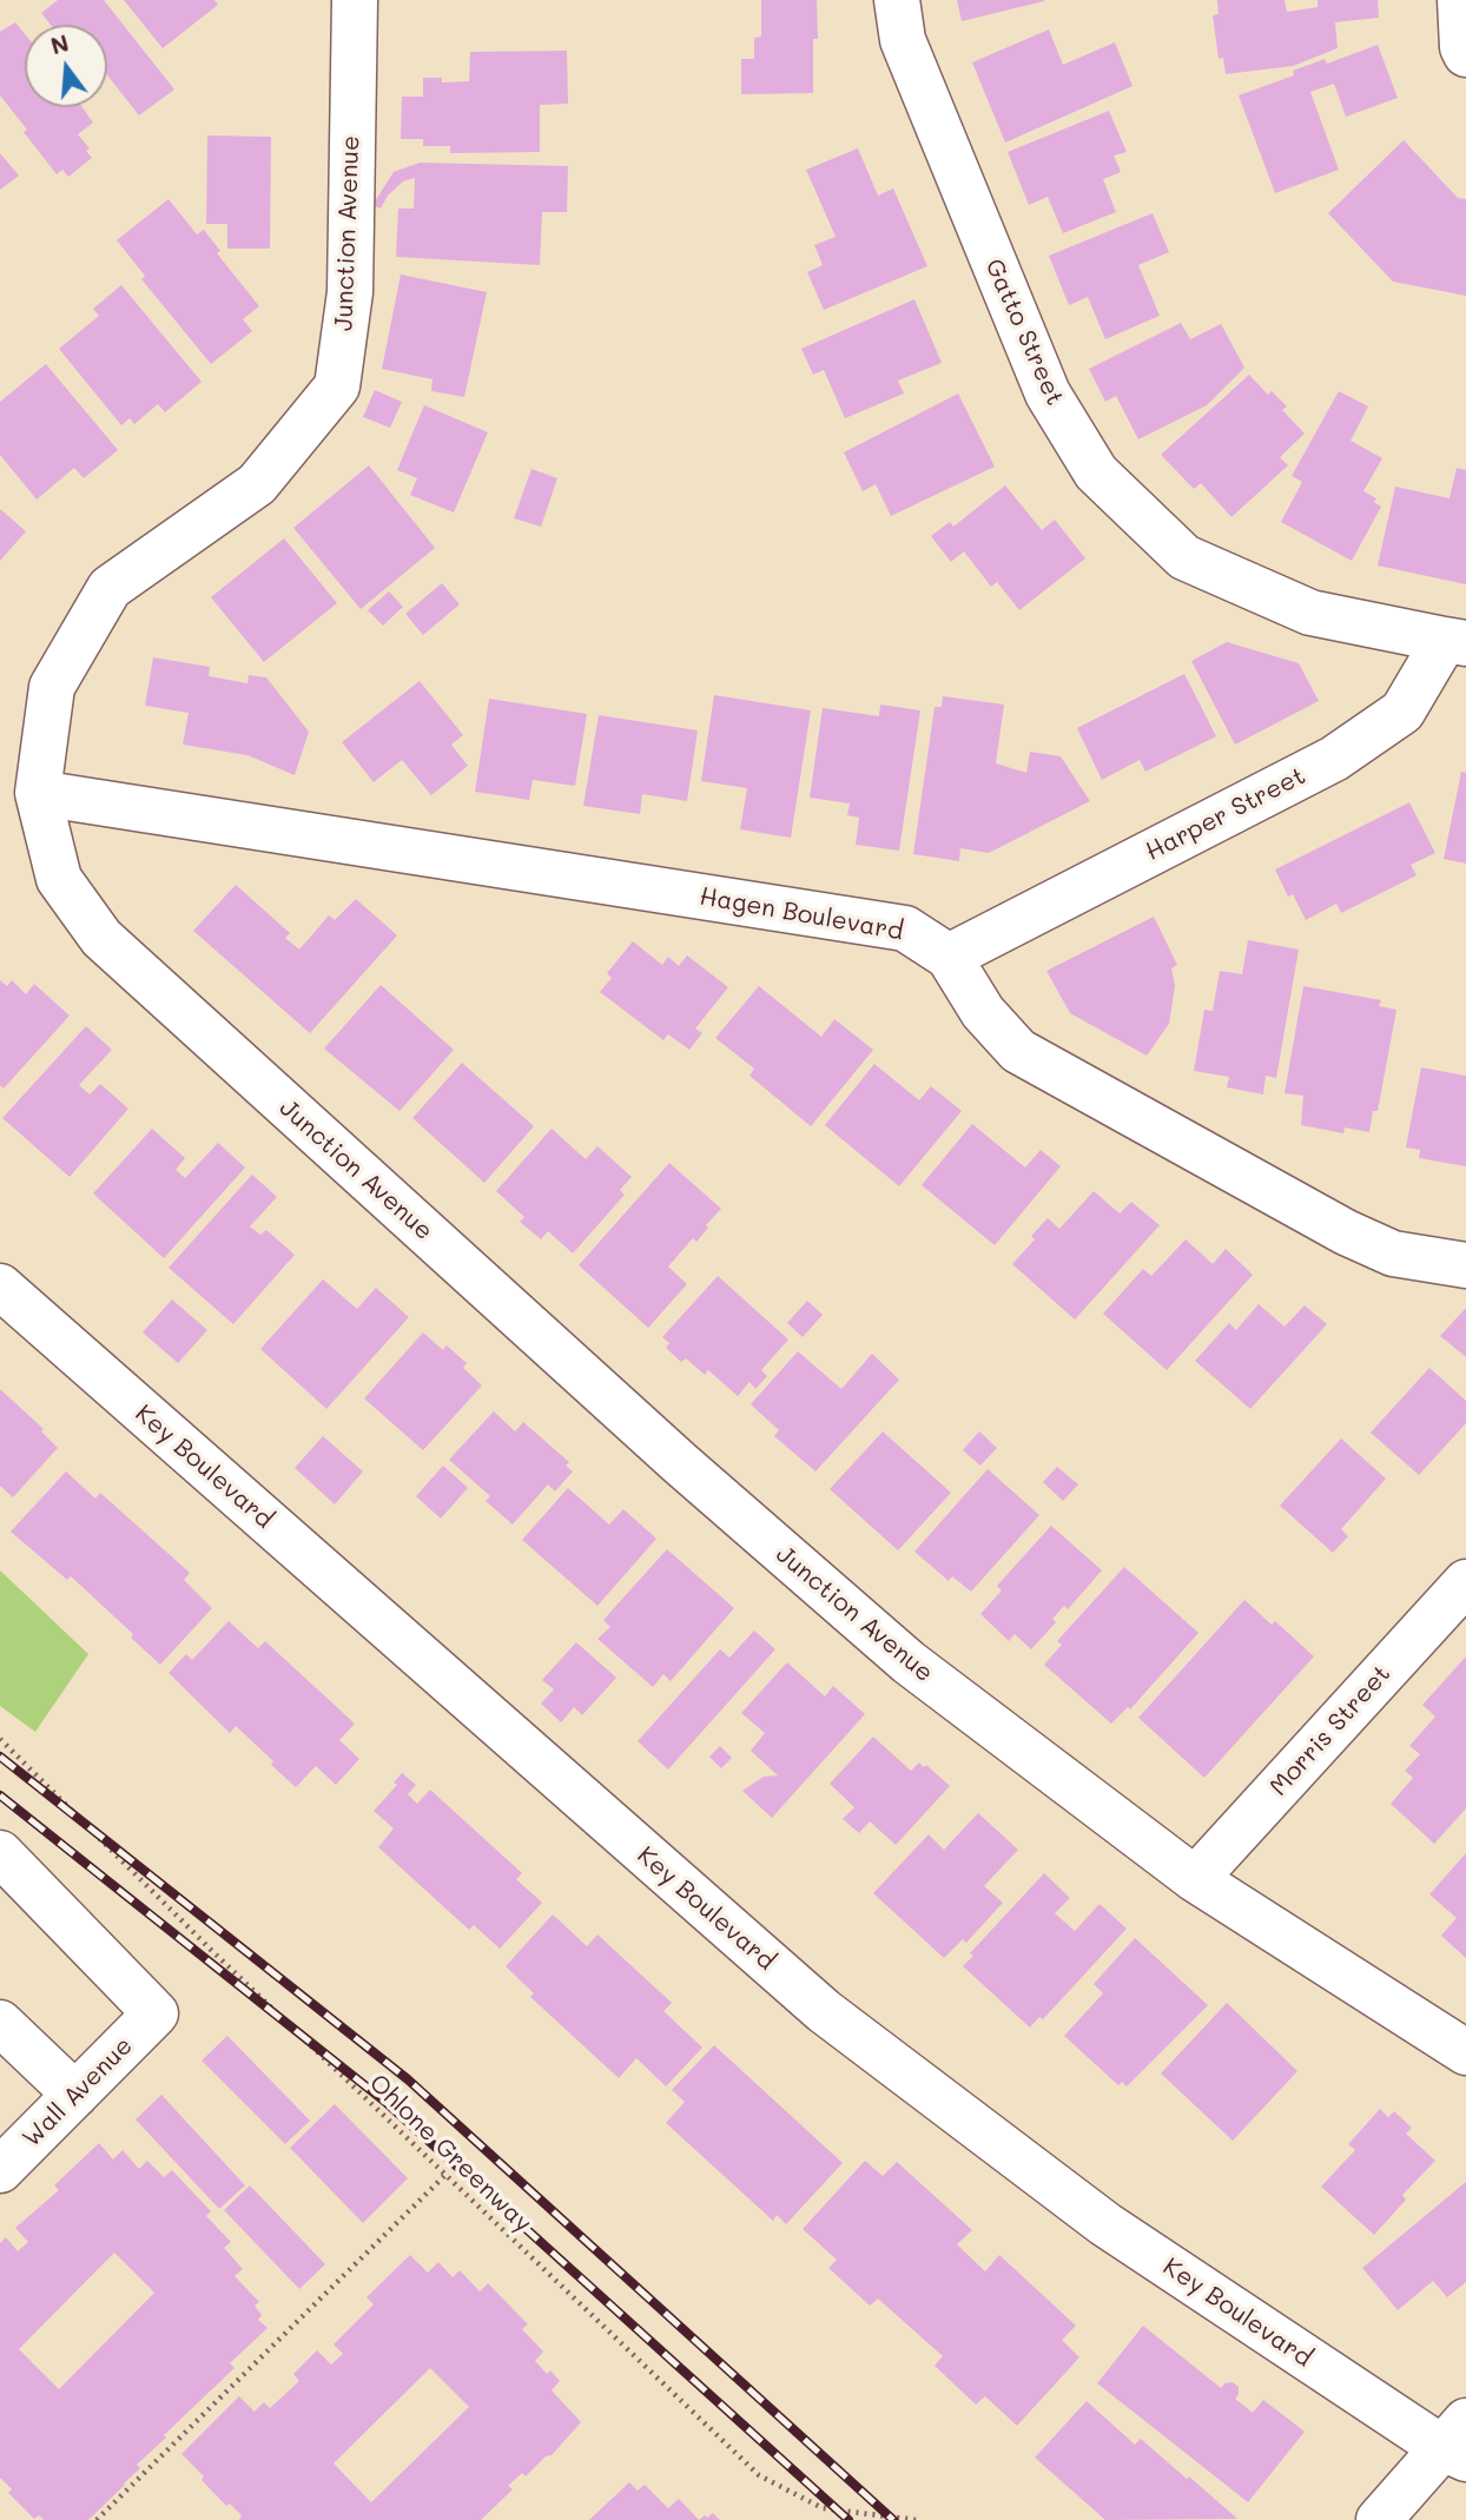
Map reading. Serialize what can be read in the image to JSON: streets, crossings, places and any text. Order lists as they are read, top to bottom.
{
  "streets": {
    "street": [
      "Junction Avenue",
      "Gatto Street",
      "Harper Street",
      "Hagen Boulevard",
      "Key Boulevard",
      "Morris Street",
      "Wall Avenue"
    ],
    "path": ["Ohlone Greenway"]
  },
  "crossings": [
    ["Junction Avenue", "Hagen Boulevard"],
    ["Junction Avenue", "Morris Street"],
    ["Gatto Street", "Harper Street"],
    ["Harper Street", "Hagen Boulevard"]
  ],
  "north": "top"
}
